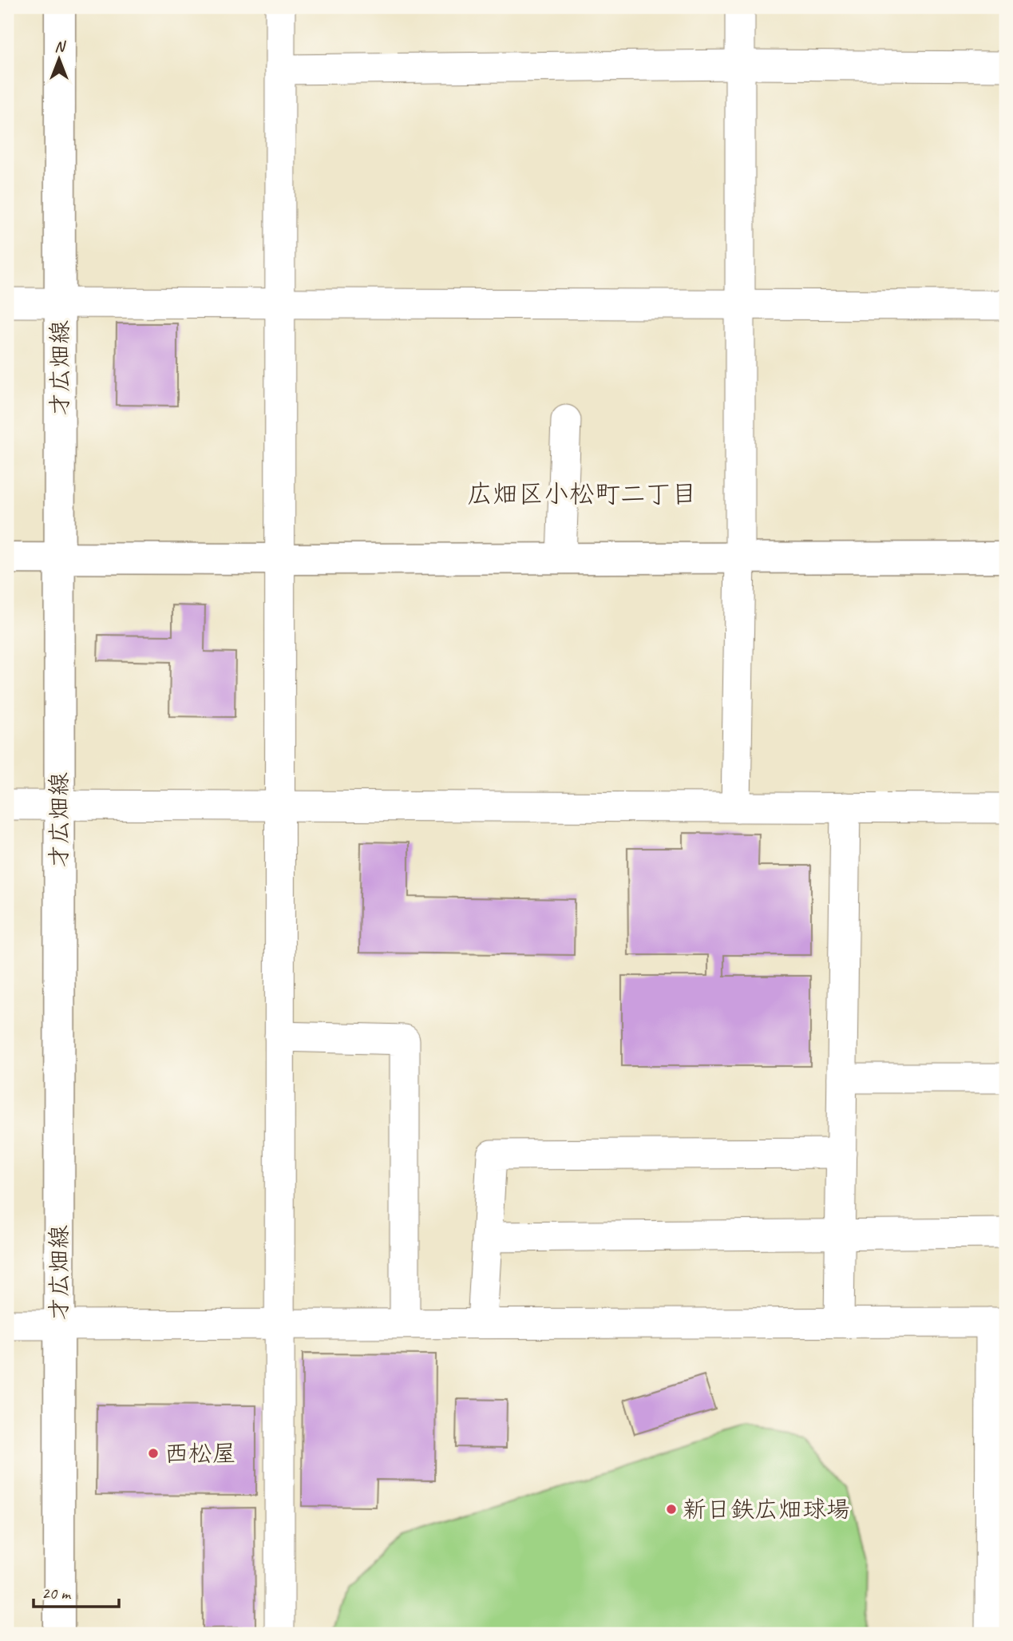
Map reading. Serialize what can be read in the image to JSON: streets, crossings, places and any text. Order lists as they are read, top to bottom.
{
  "streets": {
    "main road": ["才広畑線"]
  },
  "districts": ["広畑区小松町二丁目"],
  "places": ["西松屋", "新日鉄広畑球場"],
  "scale_bar": "20 m",
  "north": "top"
}
